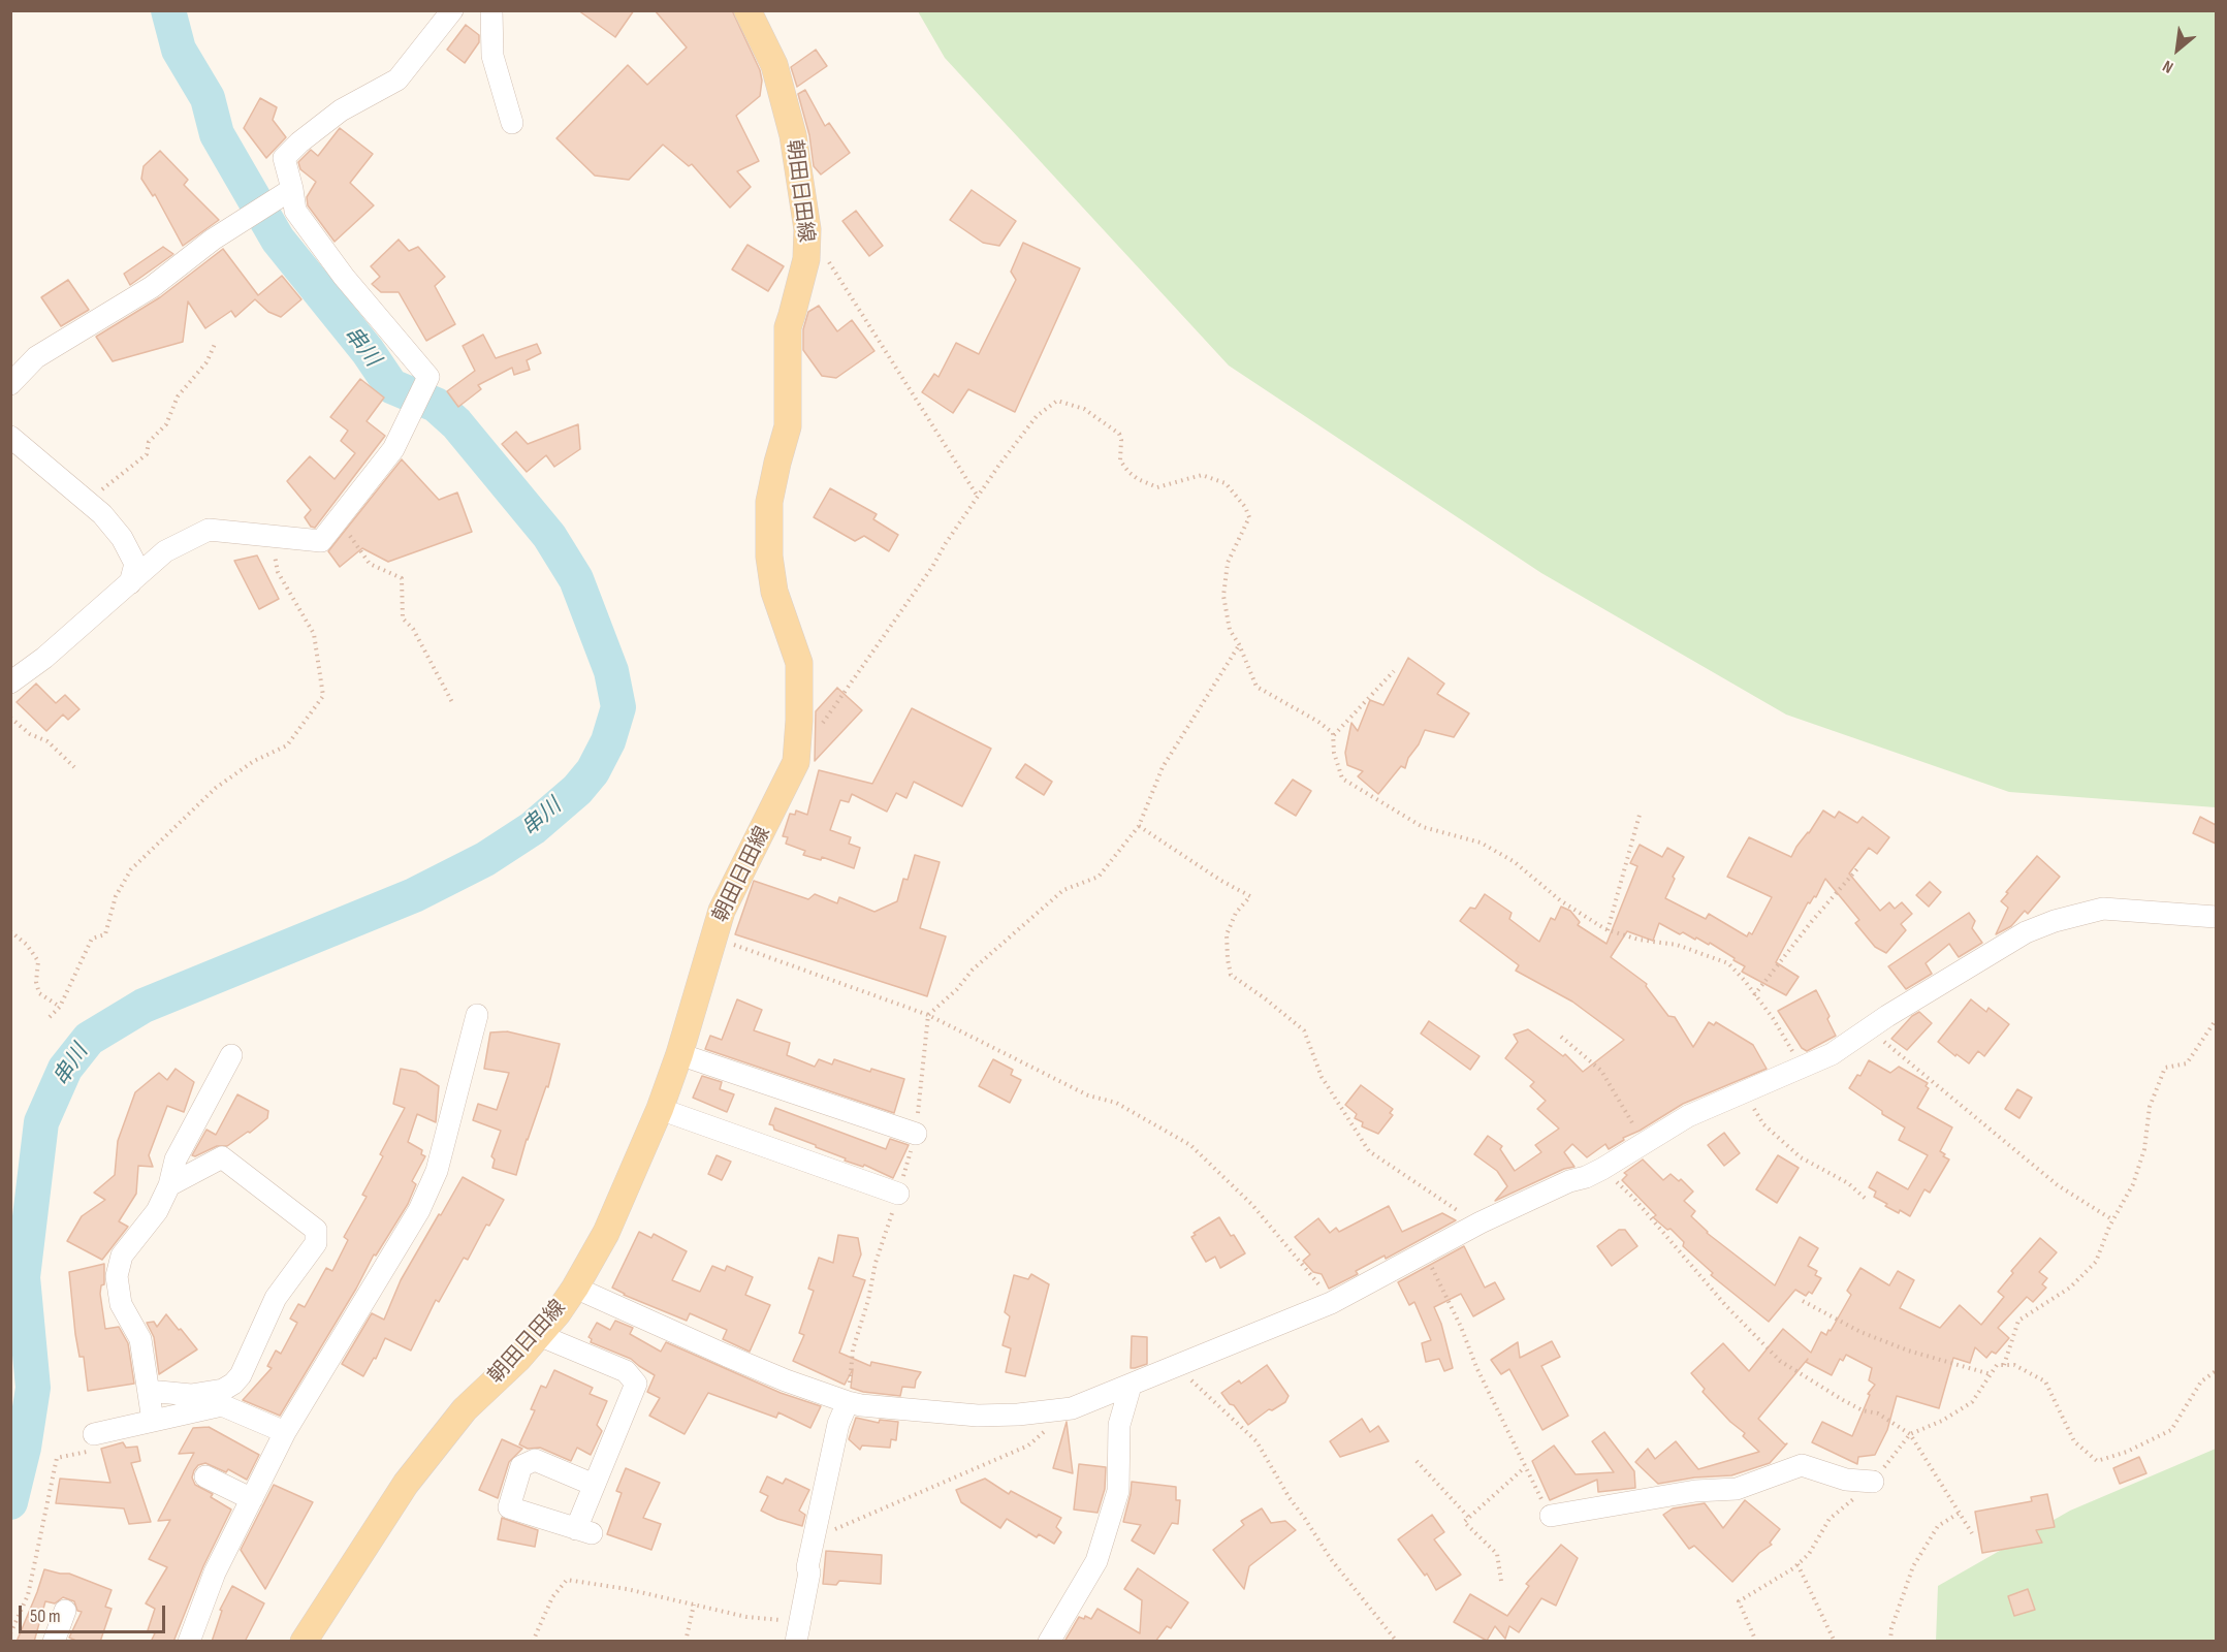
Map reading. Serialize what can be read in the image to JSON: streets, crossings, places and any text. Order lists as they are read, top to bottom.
{
  "streets": {
    "main road": ["朝田日田線"]
  },
  "water": ["串川"],
  "scale_bar": "50 m",
  "north": "bottom left"
}
